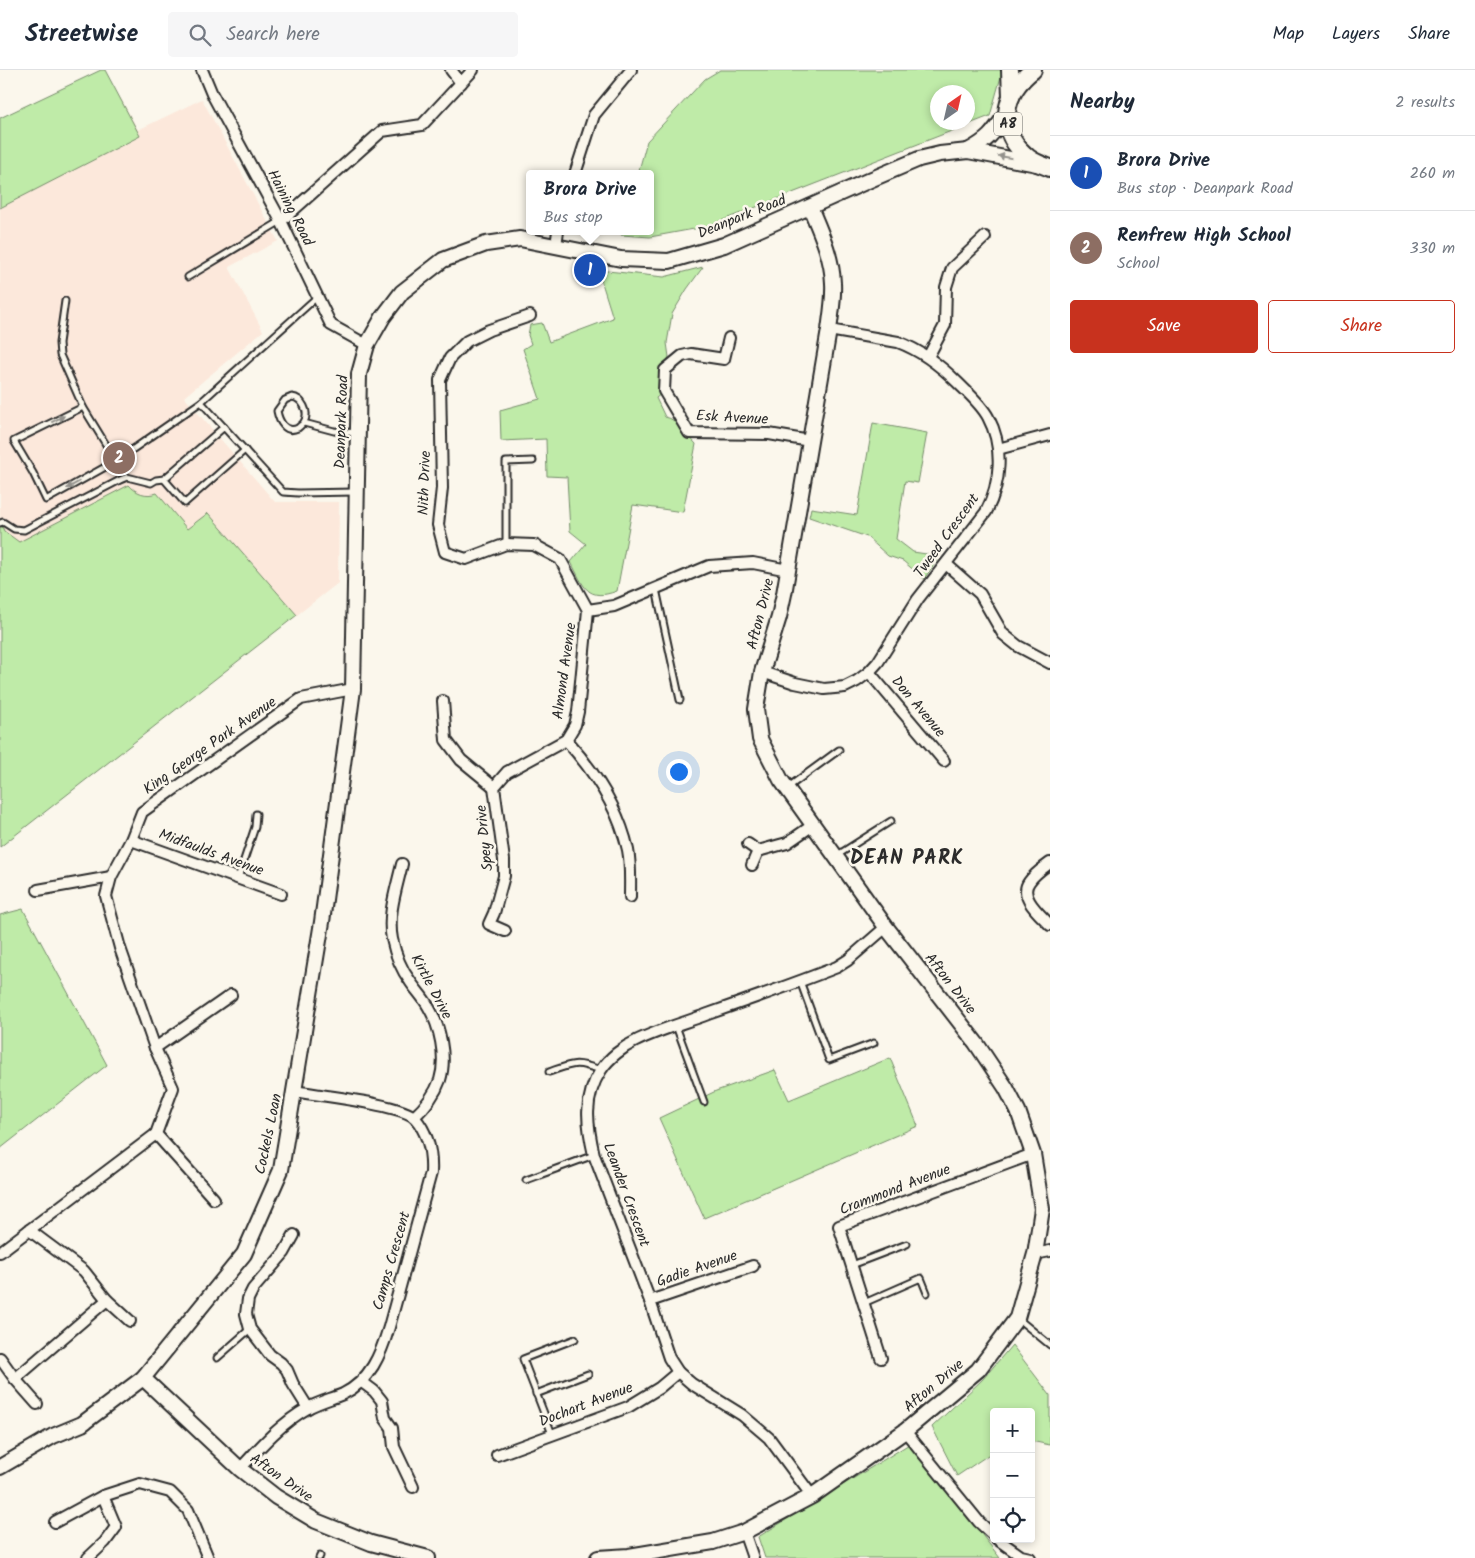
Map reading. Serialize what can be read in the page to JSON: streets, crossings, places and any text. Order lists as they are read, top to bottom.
{
  "streets": {
    "main road": ["A8"],
    "street": [
      "Haining Road",
      "Deanpark Road",
      "Esk Avenue",
      "Nith Drive",
      "Tweed Crescent",
      "Afton Drive",
      "Almond Avenue",
      "Don Avenue",
      "King George Park Avenue",
      "Spey Drive",
      "Midfaulds Avenue",
      "Kirtle Drive",
      "Cockels Loan",
      "Crammond Avenue",
      "Leander Crescent",
      "Camps Crescent",
      "Gadie Avenue",
      "Dochart Avenue"
    ]
  },
  "crossings": [
    ["A8", "Deanpark Road"],
    ["Haining Road", "Deanpark Road"],
    ["Deanpark Road", "Afton Drive"],
    ["Deanpark Road", "King George Park Avenue"],
    ["Deanpark Road", "Cockels Loan"],
    ["Esk Avenue", "Afton Drive"],
    ["Nith Drive", "Almond Avenue"],
    ["Tweed Crescent", "Afton Drive"],
    ["Tweed Crescent", "Don Avenue"],
    ["Afton Drive", "Almond Avenue"],
    ["Afton Drive", "Cockels Loan"],
    ["Afton Drive", "Crammond Avenue"],
    ["Afton Drive", "Leander Crescent"],
    ["Afton Drive", "Camps Crescent"],
    ["Almond Avenue", "Spey Drive"],
    ["King George Park Avenue", "Midfaulds Avenue"],
    ["King George Park Avenue", "Cockels Loan"],
    ["Kirtle Drive", "Camps Crescent"],
    ["Leander Crescent", "Gadie Avenue"],
    ["Leander Crescent", "Dochart Avenue"]
  ],
  "districts": ["DEAN PARK"],
  "north": "top right",
  "page": {
    "header": "Streetwise",
    "search": "Search here",
    "nav": ["Map", "Layers", "Share"],
    "heading": ["Nearby", "2 results"],
    "list": [
      {
        "mark": "1",
        "name": "Brora Drive",
        "note": "Bus stop · Deanpark Road",
        "value": "260 m"
      },
      {
        "mark": "2",
        "name": "Renfrew High School",
        "note": "School",
        "value": "330 m"
      }
    ],
    "popup": ["Brora Drive", "Bus stop"],
    "pins": ["1", "2"],
    "buttons": ["Save", "Share"],
    "map_buttons": ["+", "−"]
  }
}
